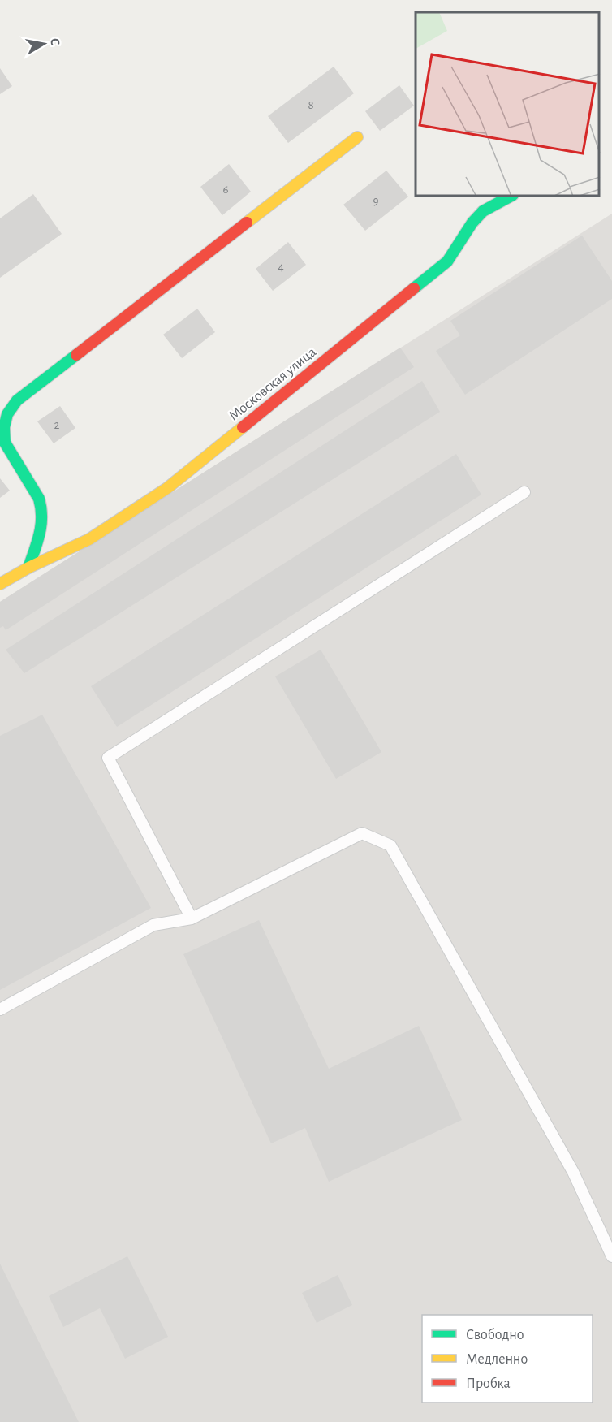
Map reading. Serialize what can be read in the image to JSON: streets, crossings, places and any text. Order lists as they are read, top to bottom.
{
  "streets": {
    "street": ["Московская улица"]
  },
  "house_numbers": [
    "8",
    "6",
    "9",
    "4",
    "2"
  ],
  "legend": ["Свободно", "Медленно", "Пробка"],
  "north": "right"
}
